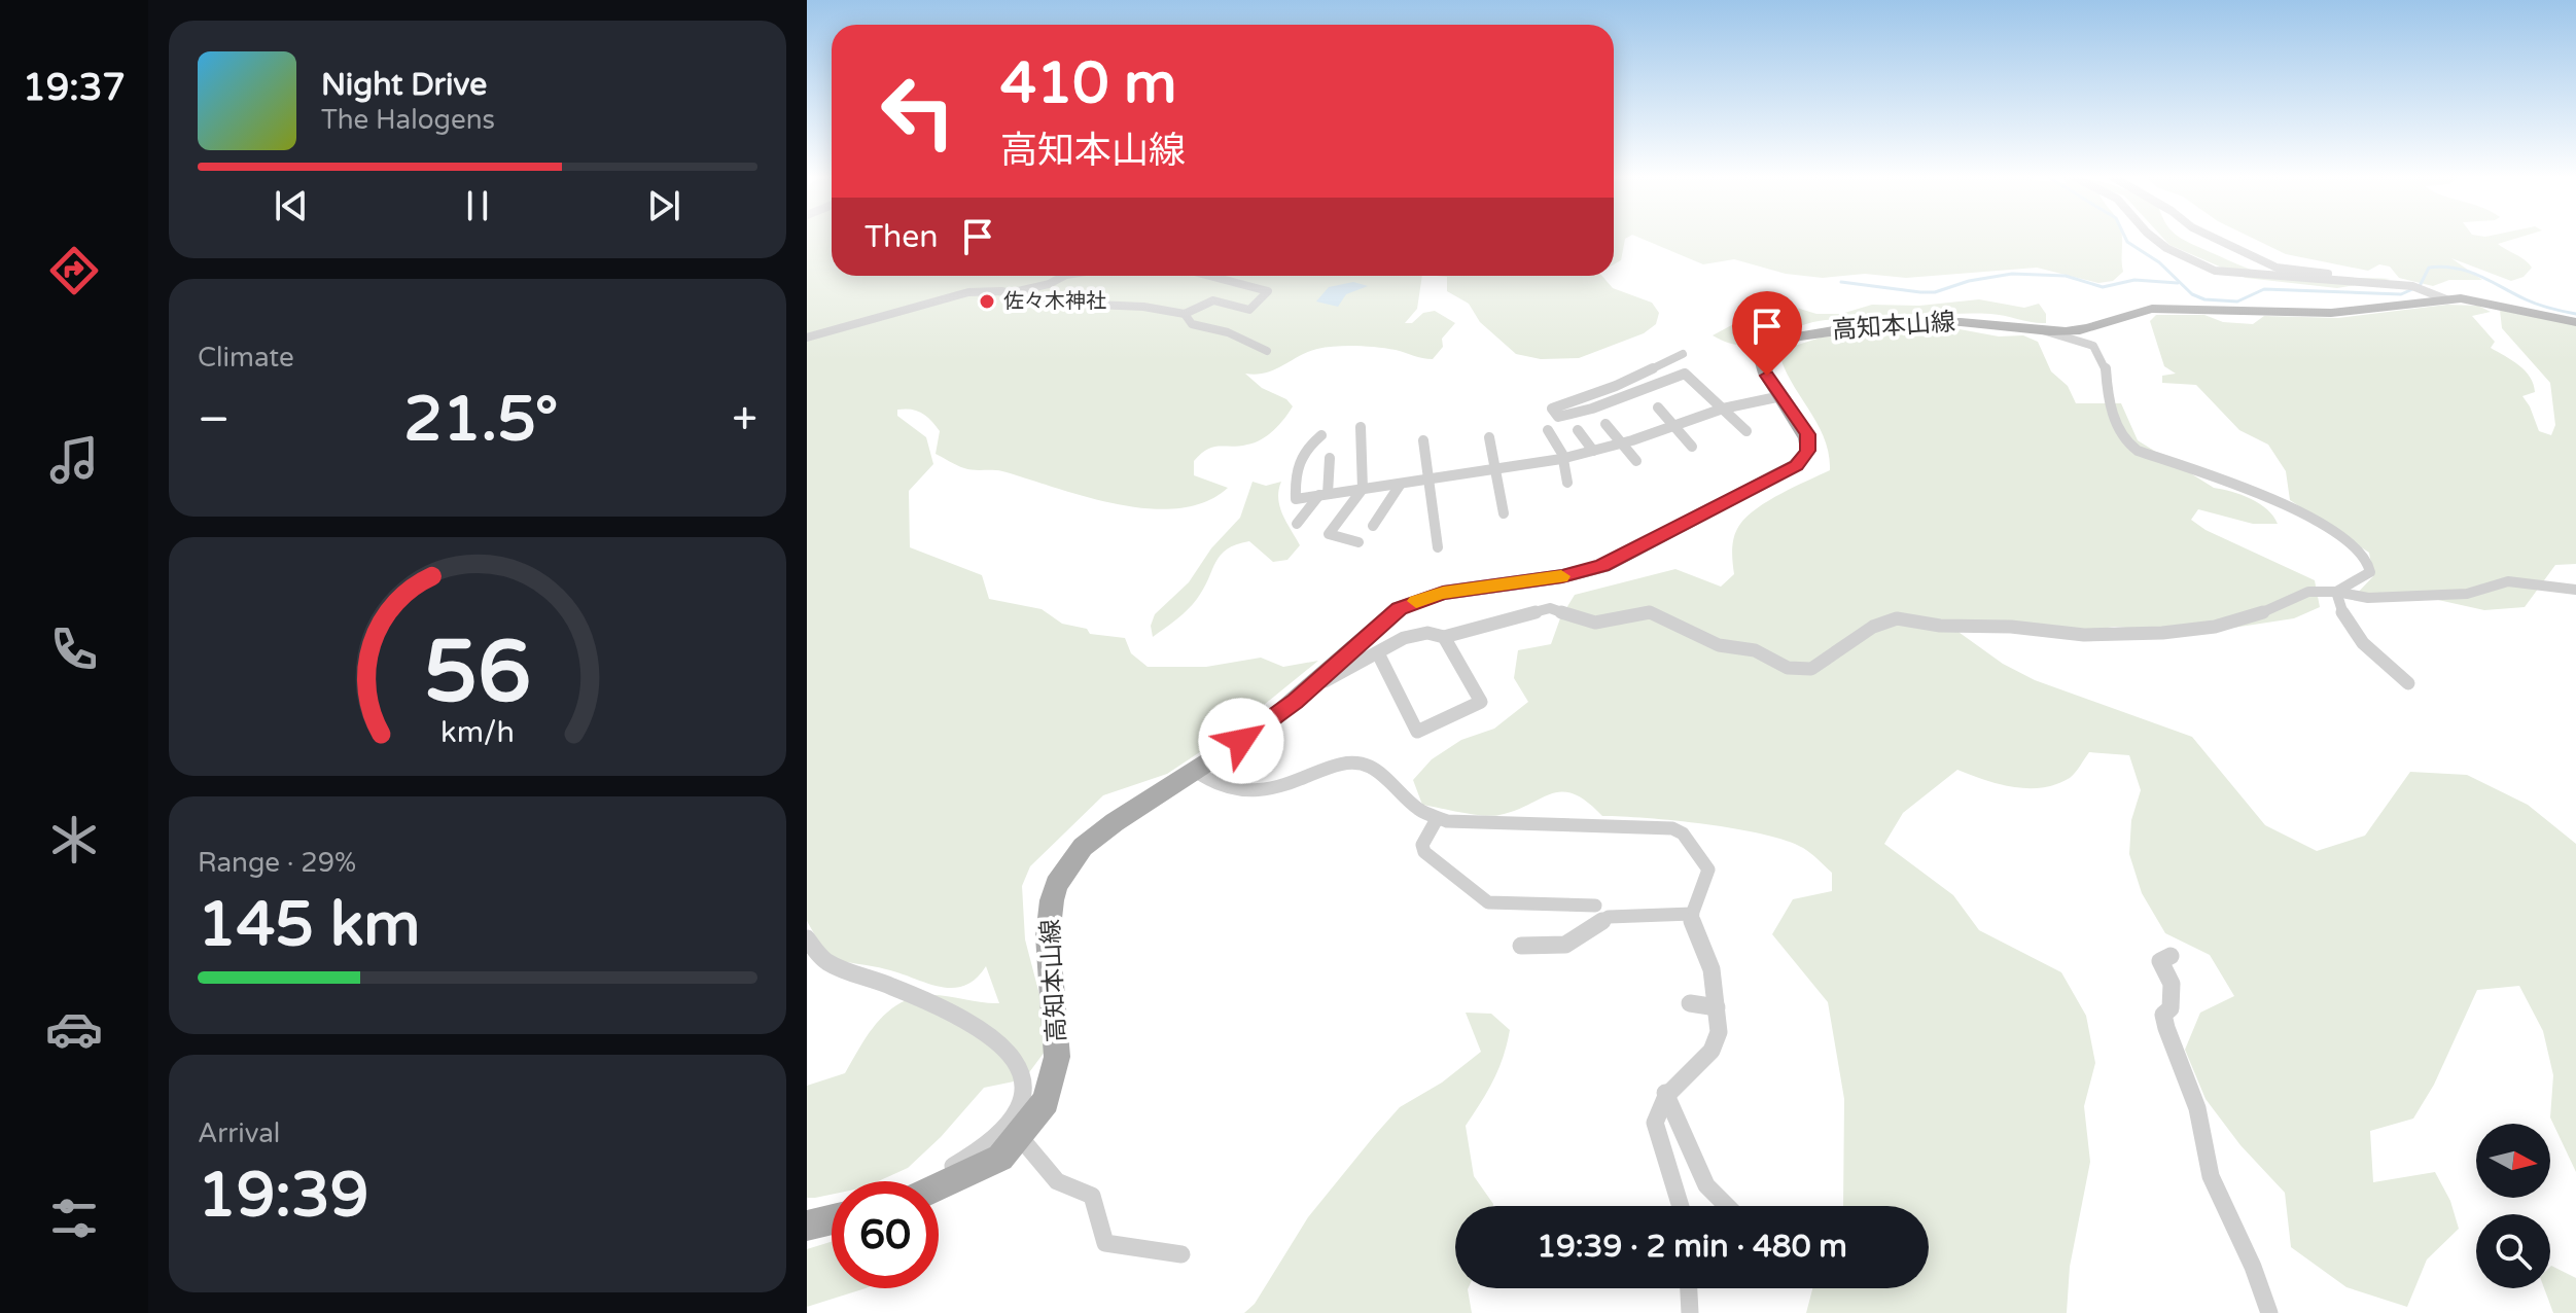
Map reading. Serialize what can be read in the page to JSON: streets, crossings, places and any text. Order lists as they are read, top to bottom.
{
  "streets": {
    "main road": ["高知本山線"]
  },
  "places": ["佐々木神社"],
  "north": "right",
  "page": {
    "tabs": "19:37",
    "turn": ["410 m", "高知本山線"],
    "song": ["Night Drive", "The Halogens"],
    "then": "Then",
    "tile": [
      "Climate",
      ["Range · 29%", "145 km"],
      ["Arrival", "19:39"]
    ],
    "heat": ["−", "21.5°", "+"],
    "limit": "60",
    "trip": "19:39 · 2 min · 480 m",
    "gauge": ["56", "km/h"]
  }
}
